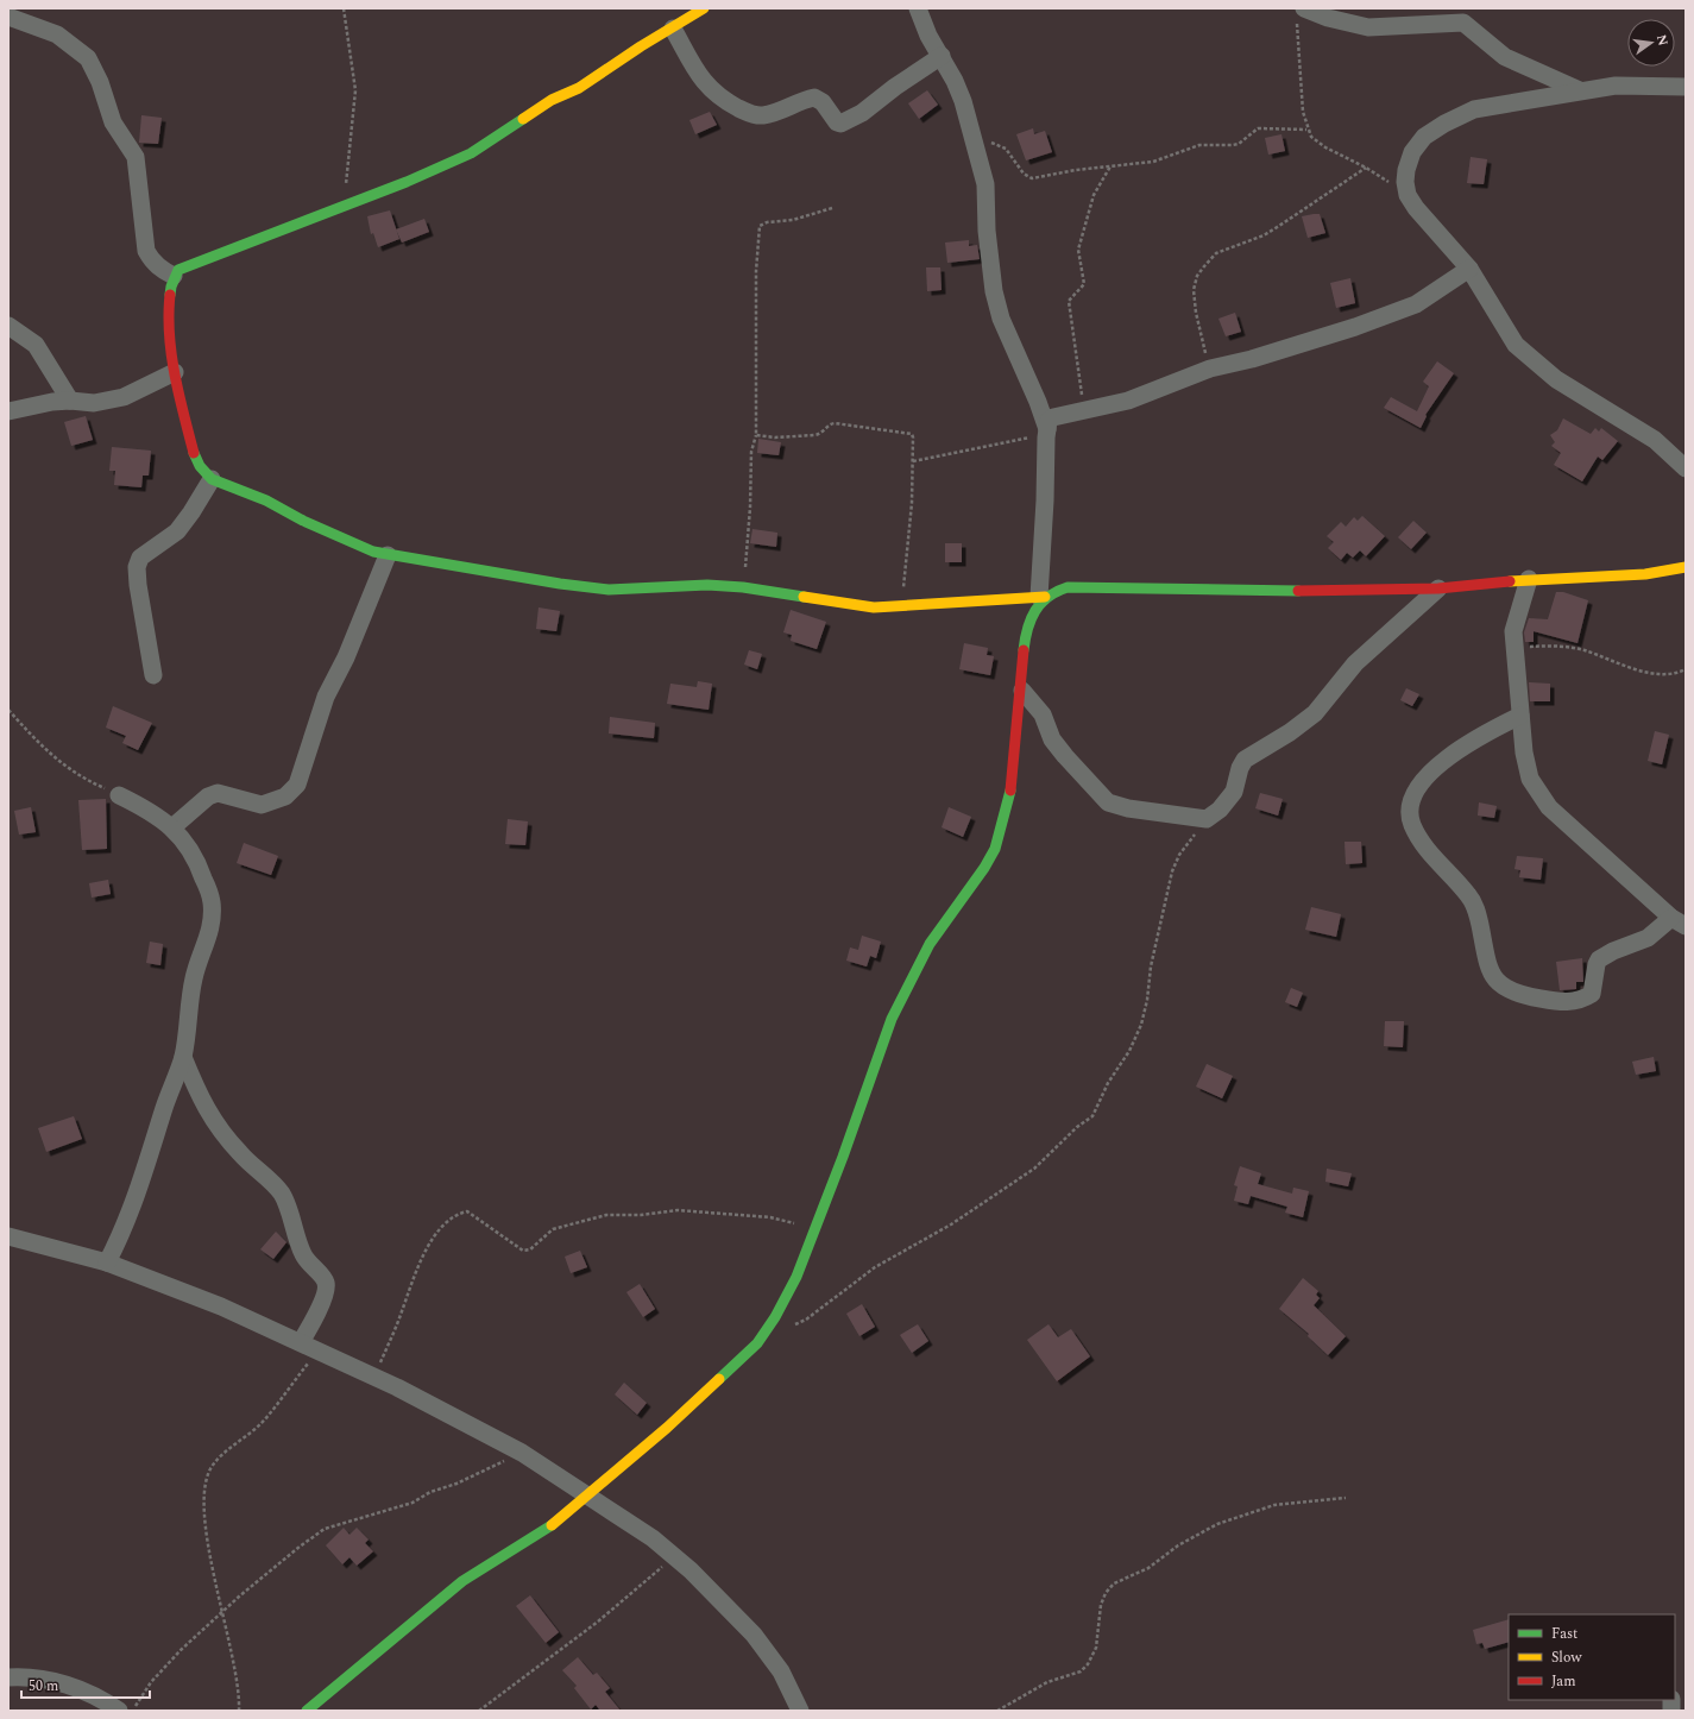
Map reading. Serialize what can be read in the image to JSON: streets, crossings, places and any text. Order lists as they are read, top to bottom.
{
  "legend": ["Fast", "Slow", "Jam"],
  "scale_bar": "50 m",
  "north": "right"
}
